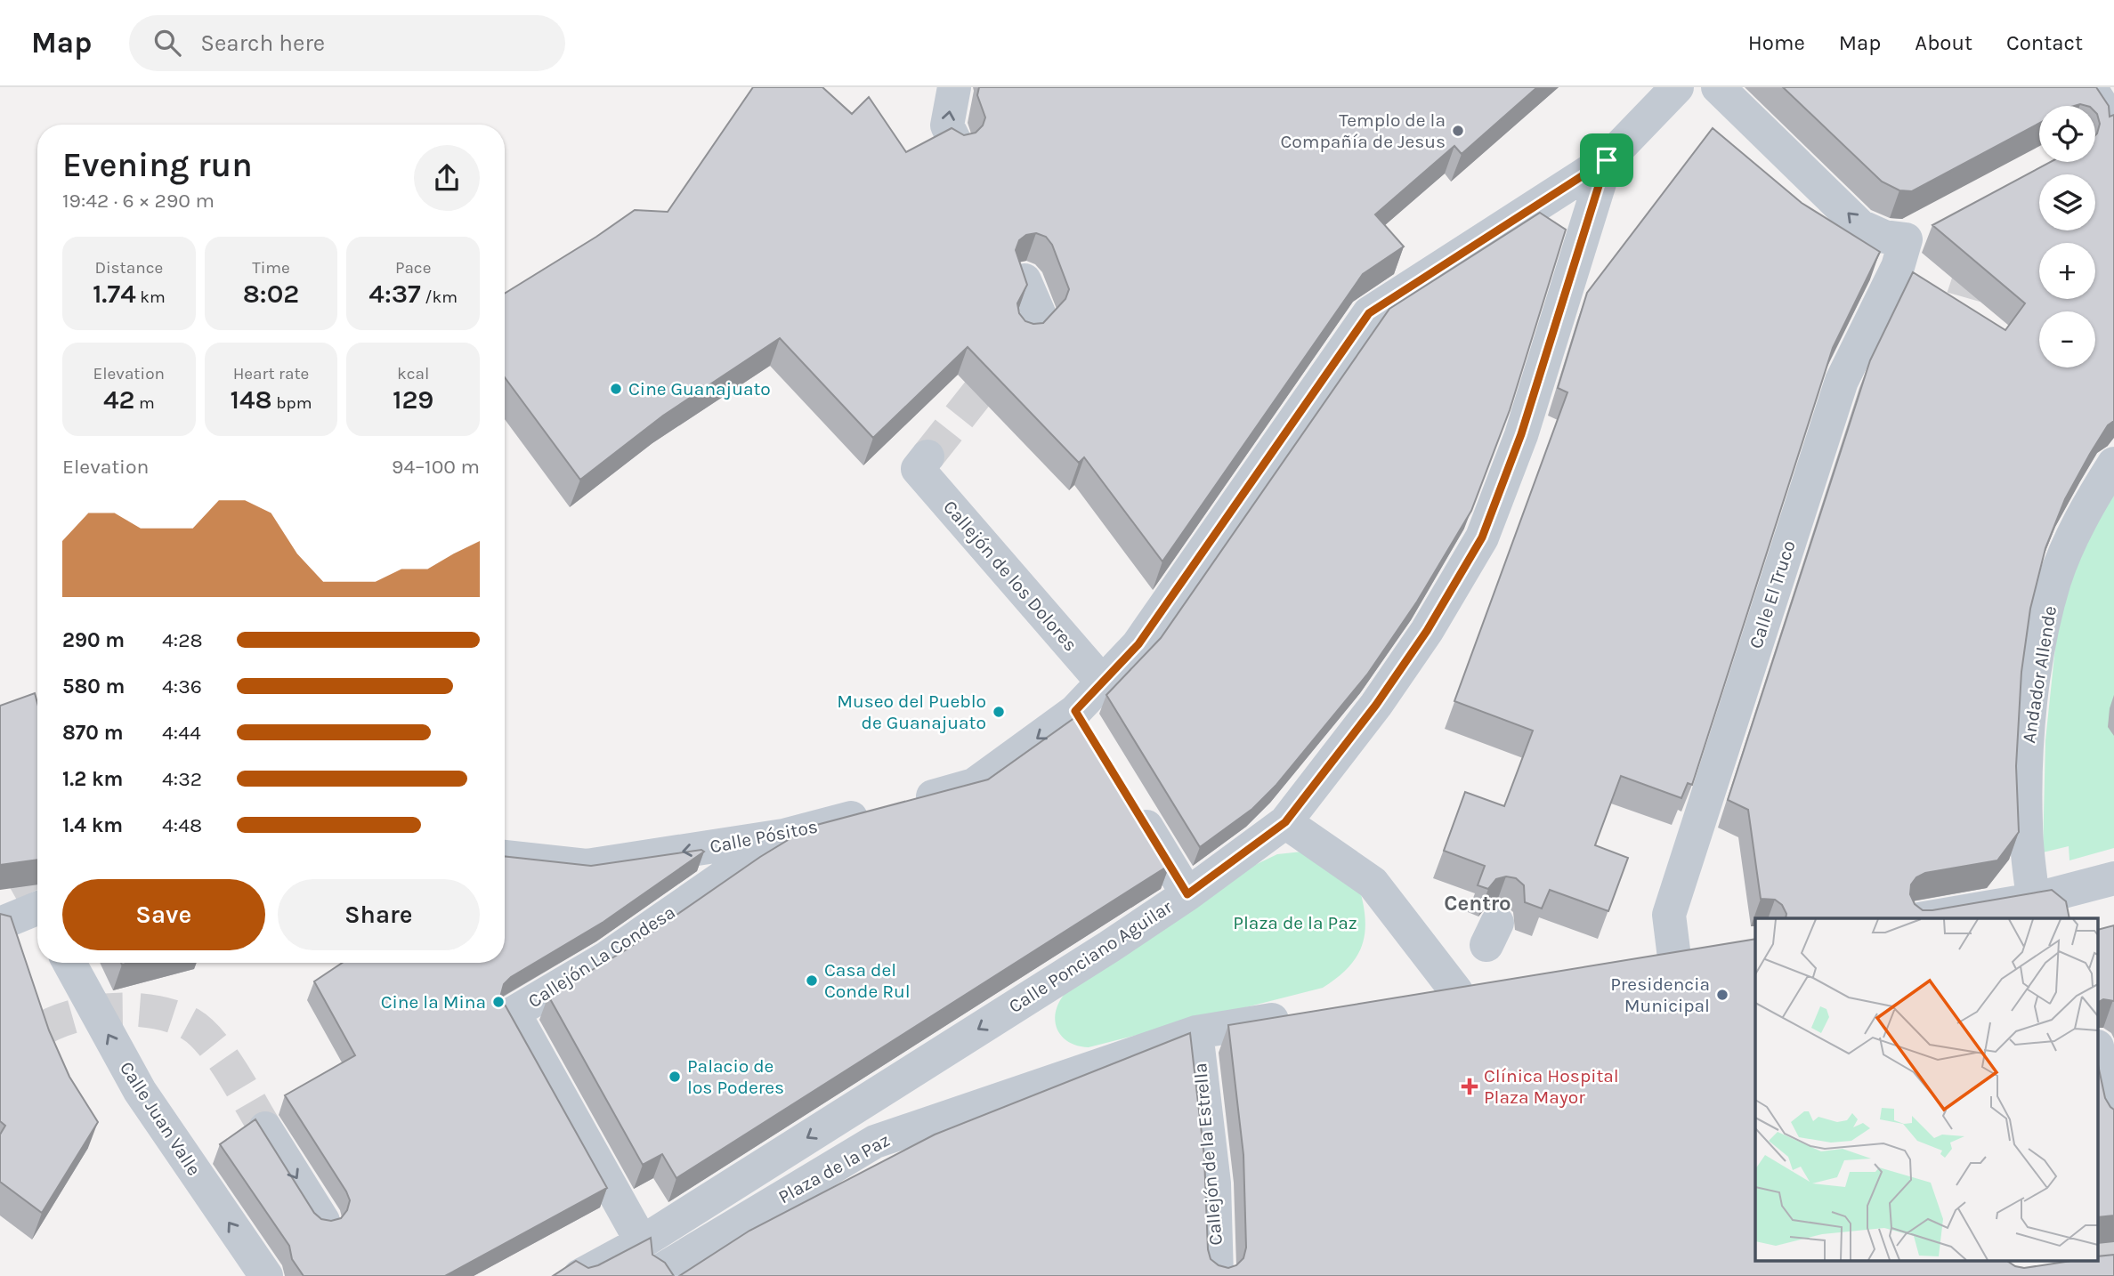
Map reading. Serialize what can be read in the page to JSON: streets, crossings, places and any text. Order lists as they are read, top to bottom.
{
  "streets": {
    "street": [
      "Callejón de los Dolores",
      "Calle El Truco",
      "Andador Allende",
      "Calle Pósitos",
      "Callejón La Condesa",
      "Calle Ponciano Aguilar",
      "Calle Juan Valle",
      "Callejón de la Estrella",
      "Plaza de la Paz"
    ]
  },
  "crossings": [
    ["Callejón de los Dolores", "Calle Pósitos"],
    ["Calle Pósitos", "Callejón La Condesa"],
    ["Calle Pósitos", "Calle Ponciano Aguilar"],
    ["Callejón La Condesa", "Calle Ponciano Aguilar"],
    ["Callejón de la Estrella", "Plaza de la Paz"]
  ],
  "one_way": ["Calle Pósitos", "Calle Ponciano Aguilar", "Calle Juan Valle"],
  "districts": ["Centro"],
  "parks": ["Plaza de la Paz"],
  "places": {
    "other": [
      "Templo de la Compañía de Jesus",
      "Cine Guanajuato",
      "Museo del Pueblo de Guanajuato",
      "Casa del Conde Rul",
      "Presidencia Municipal",
      "Cine la Mina",
      "Palacio de los Poderes"
    ],
    "health": ["Clínica Hospital Plaza Mayor"]
  },
  "page": {
    "header": "Map",
    "search": "Search here",
    "nav": [
      "Home",
      "Map",
      "About",
      "Contact"
    ],
    "map_buttons": ["+", "−"],
    "heading": ["Evening run", "19:42 · 6 × 290 m"],
    "stats": [
      ["Distance", "1.74 km"],
      ["Time", "8:02"],
      ["Pace", "4:37 /km"],
      ["Elevation", "42 m"],
      ["Heart rate", "148 bpm"],
      ["kcal", "129"]
    ],
    "chart": ["Elevation", "94–100 m"],
    "list": [
      {
        "name": "290 m",
        "note": "4:28"
      },
      {
        "name": "580 m",
        "note": "4:36"
      },
      {
        "name": "870 m",
        "note": "4:44"
      },
      {
        "name": "1.2 km",
        "note": "4:32"
      },
      {
        "name": "1.4 km",
        "note": "4:48"
      }
    ],
    "buttons": ["Save", "Share"]
  }
}
